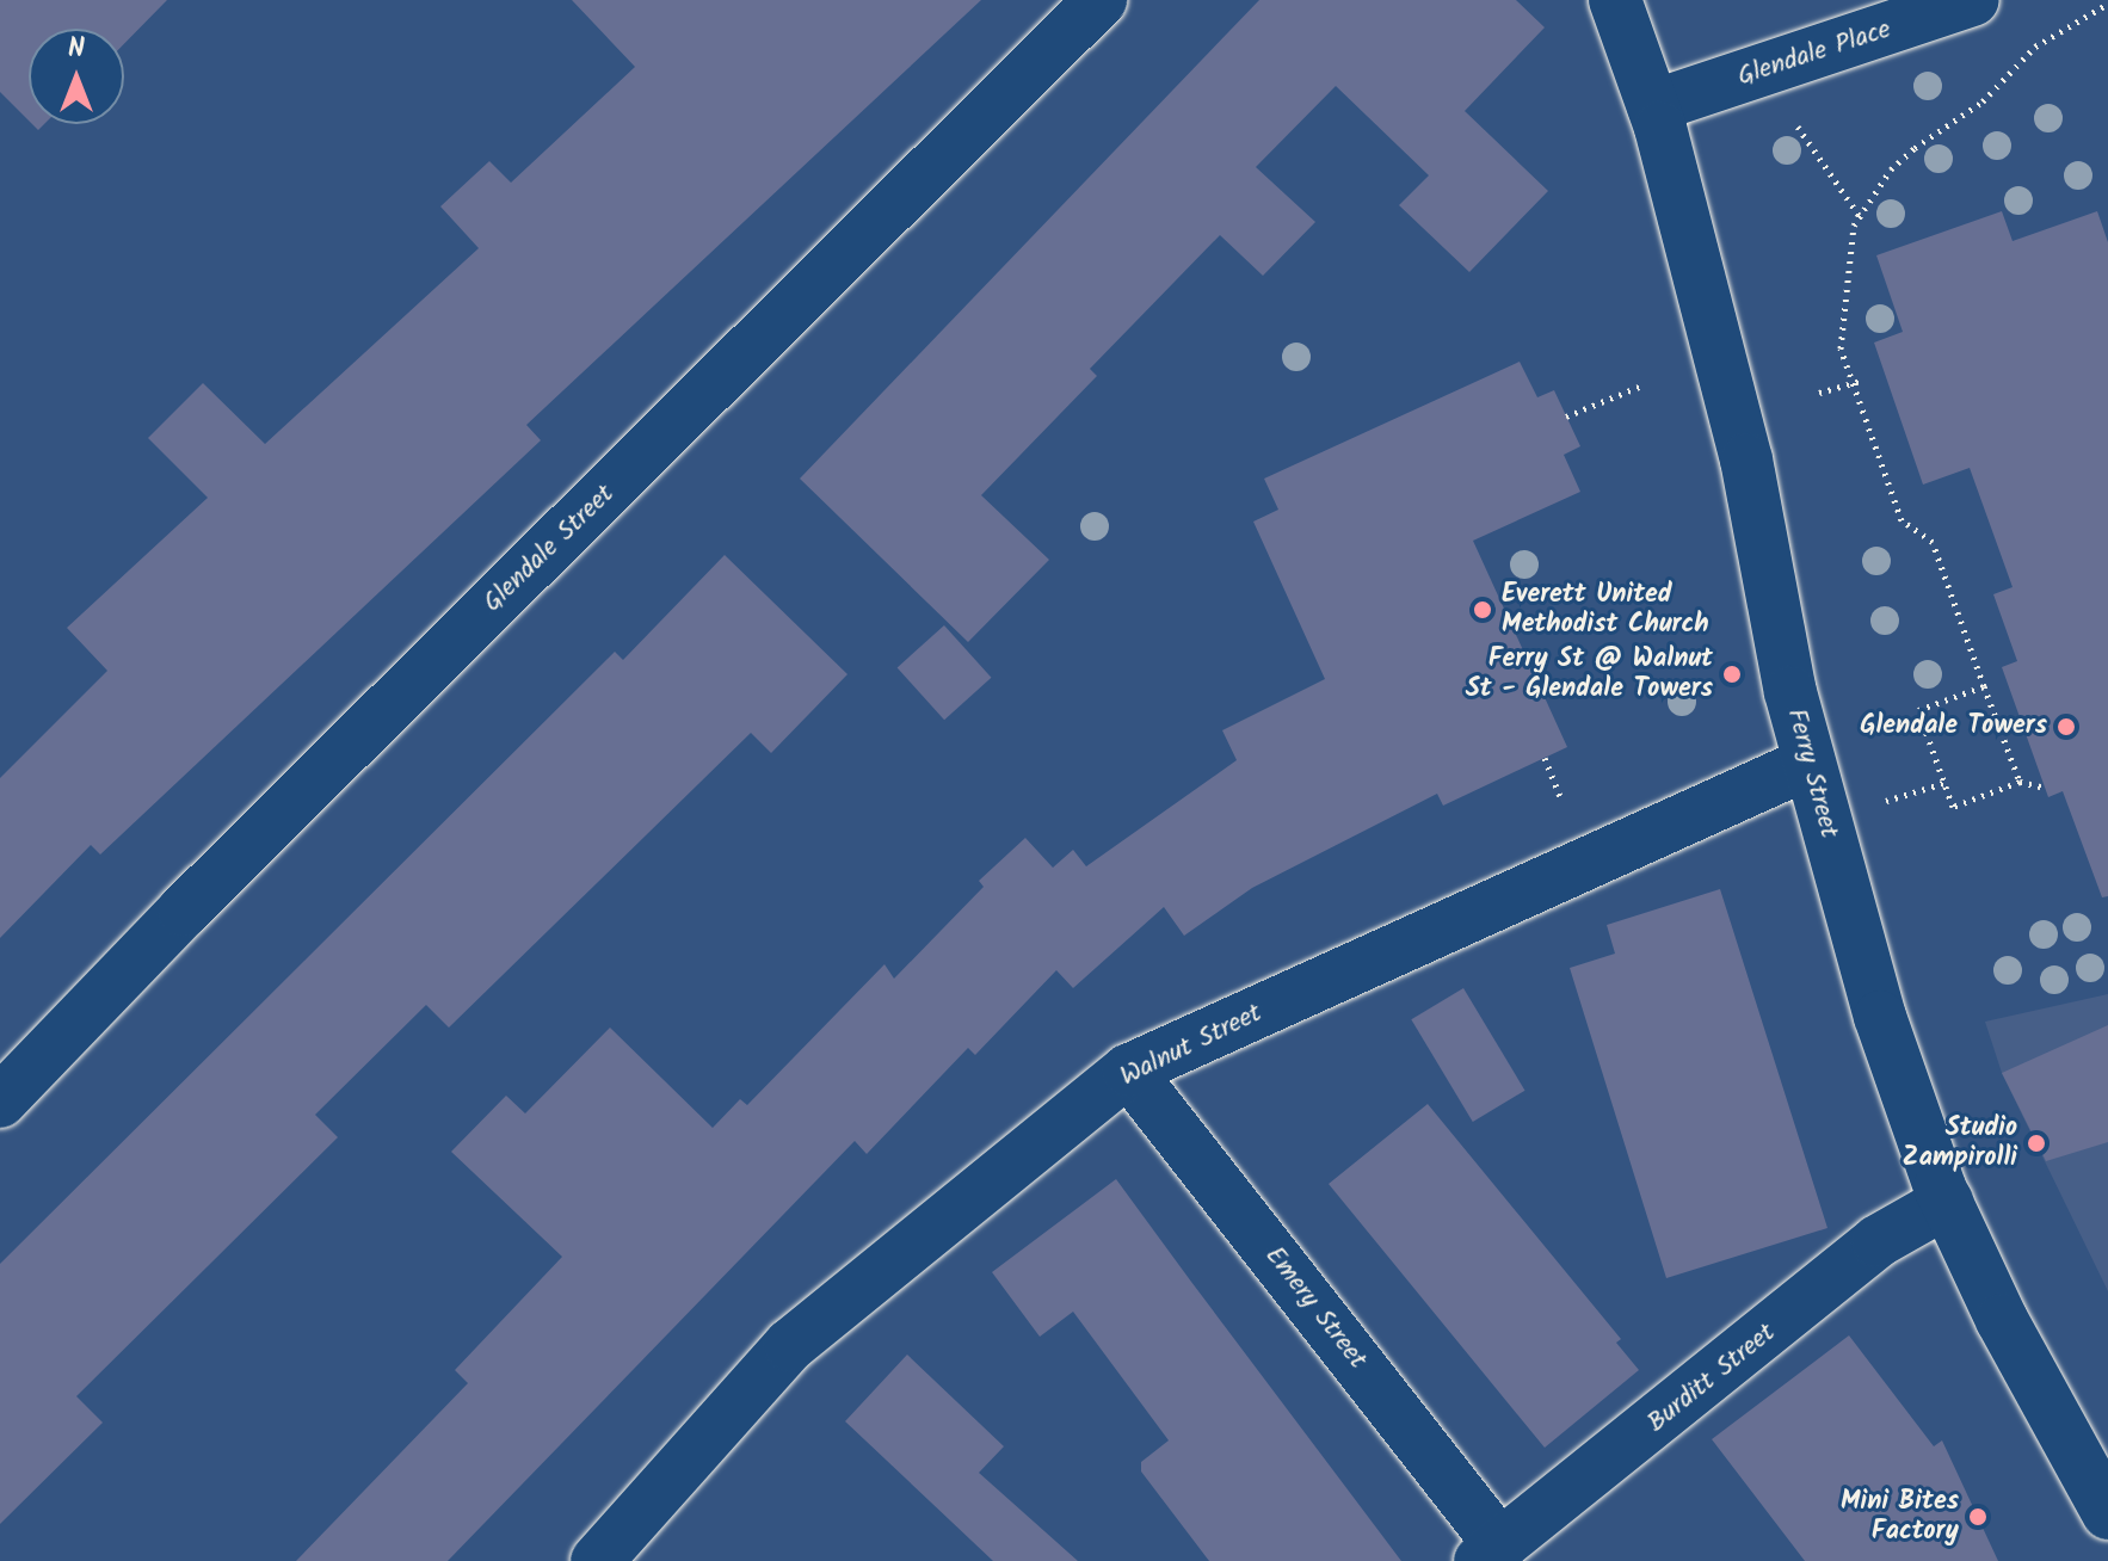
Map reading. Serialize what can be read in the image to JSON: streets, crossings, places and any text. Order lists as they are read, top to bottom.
{
  "streets": {
    "street": [
      "Glendale Place",
      "Glendale Street",
      "Ferry Street",
      "Walnut Street",
      "Emery Street",
      "Burditt Street"
    ]
  },
  "crossings": [
    ["Glendale Place", "Ferry Street"],
    ["Ferry Street", "Walnut Street"],
    ["Ferry Street", "Burditt Street"],
    ["Walnut Street", "Emery Street"],
    ["Emery Street", "Burditt Street"]
  ],
  "places": [
    "Everett United Methodist Church",
    "Ferry St @ Walnut St - Glendale Towers",
    "Glendale Towers",
    "Studio Zampirolli",
    "Mini Bites Factory"
  ],
  "north": "top"
}
